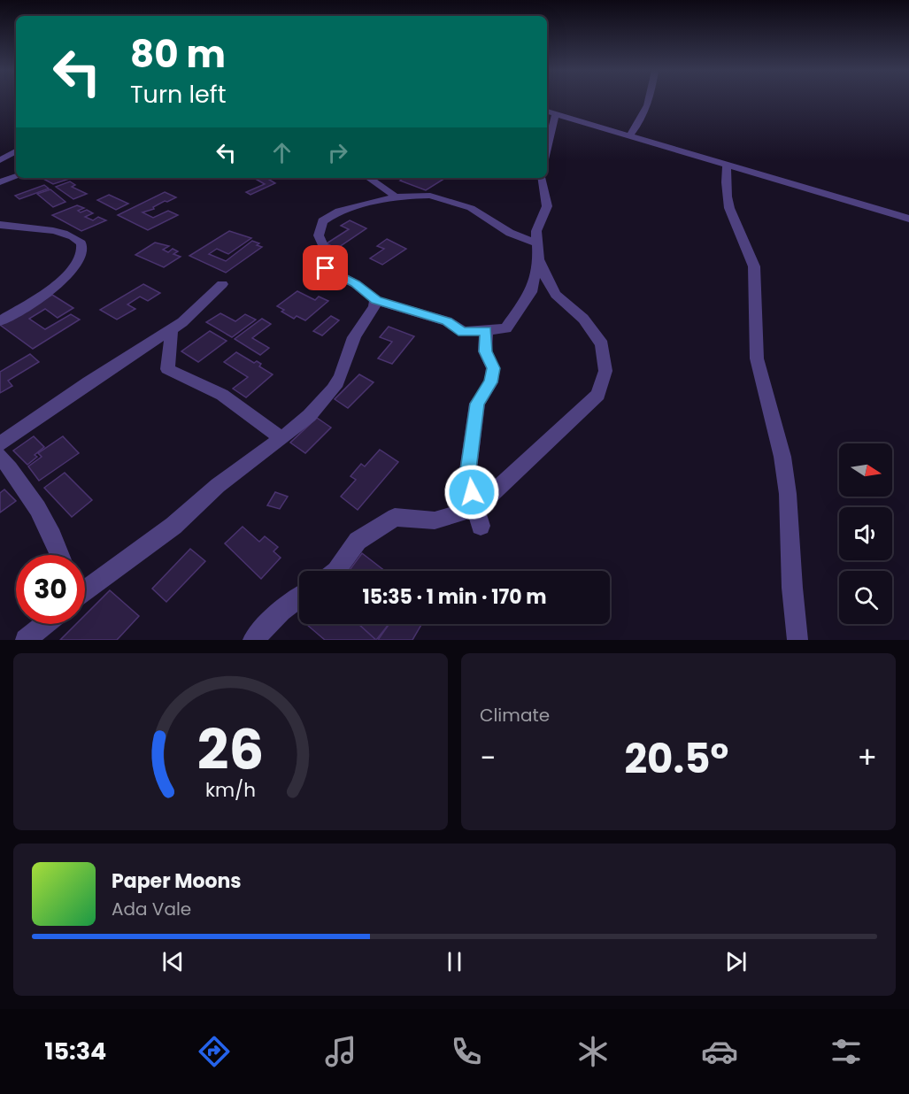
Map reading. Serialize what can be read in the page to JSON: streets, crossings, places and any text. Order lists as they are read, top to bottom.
{
  "north": "right",
  "page": {
    "turn": ["80 m", "Turn left"],
    "limit": "30",
    "trip": "15:35 · 1 min · 170 m",
    "tile": "Climate",
    "heat": ["−", "20.5°", "+"],
    "song": ["Paper Moons", "Ada Vale"],
    "tabs": "15:34",
    "gauge": ["26", "km/h"]
  }
}
